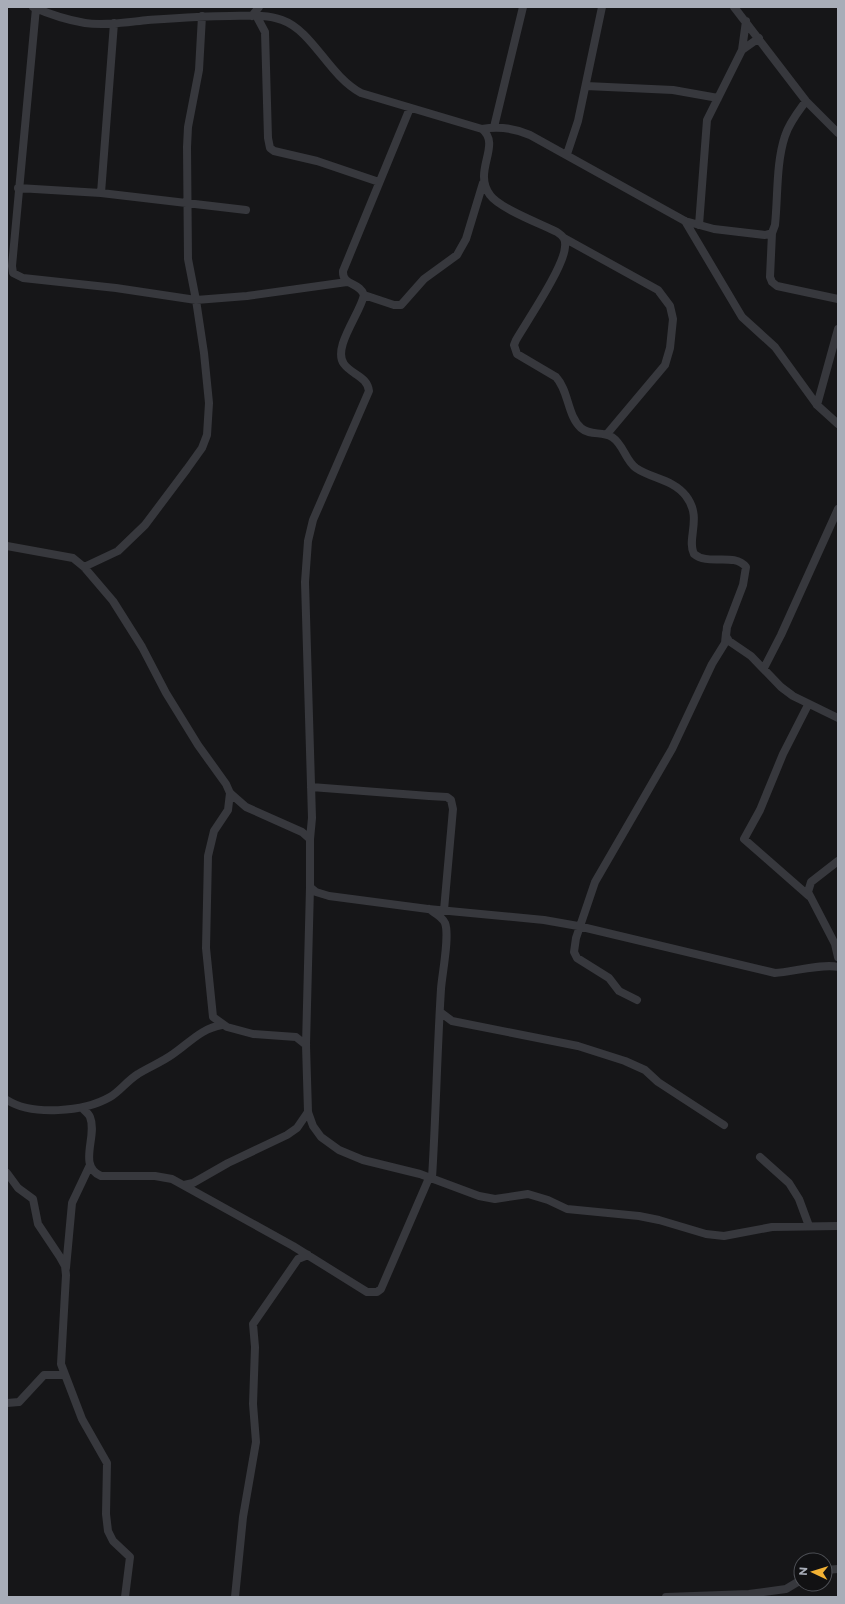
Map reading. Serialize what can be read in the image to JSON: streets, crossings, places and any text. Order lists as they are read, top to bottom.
{
  "north": "left"
}
